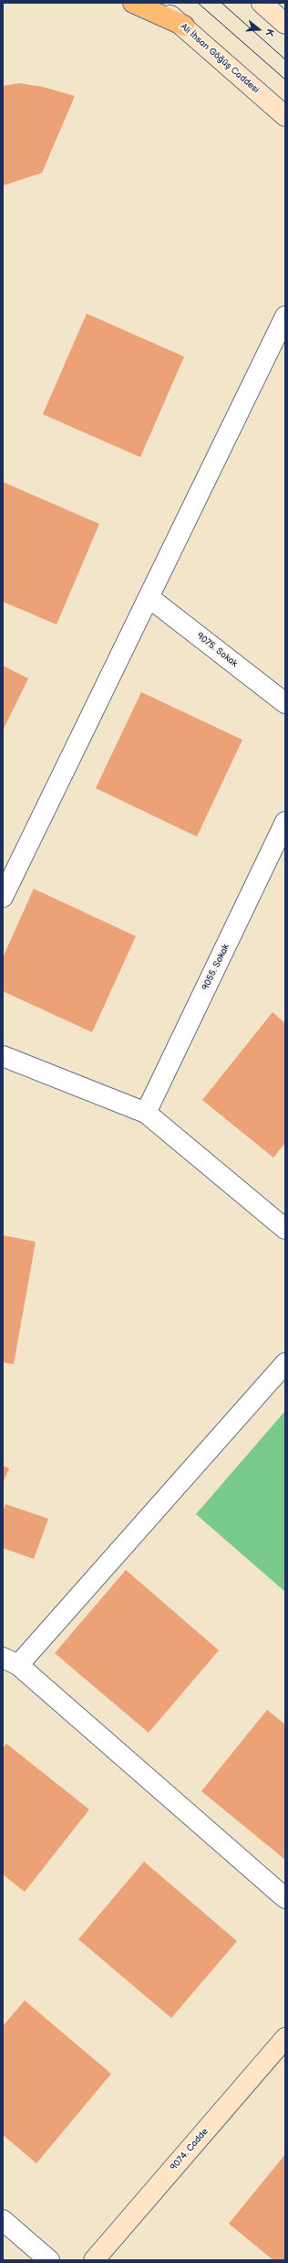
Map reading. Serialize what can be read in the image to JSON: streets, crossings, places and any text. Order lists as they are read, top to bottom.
{
  "streets": {
    "street": [
      "Ali İhsan Göğüş Caddesi",
      "9075. Sokak",
      "9055. Sokak",
      "9074. Cadde"
    ]
  },
  "north": "right"
}
